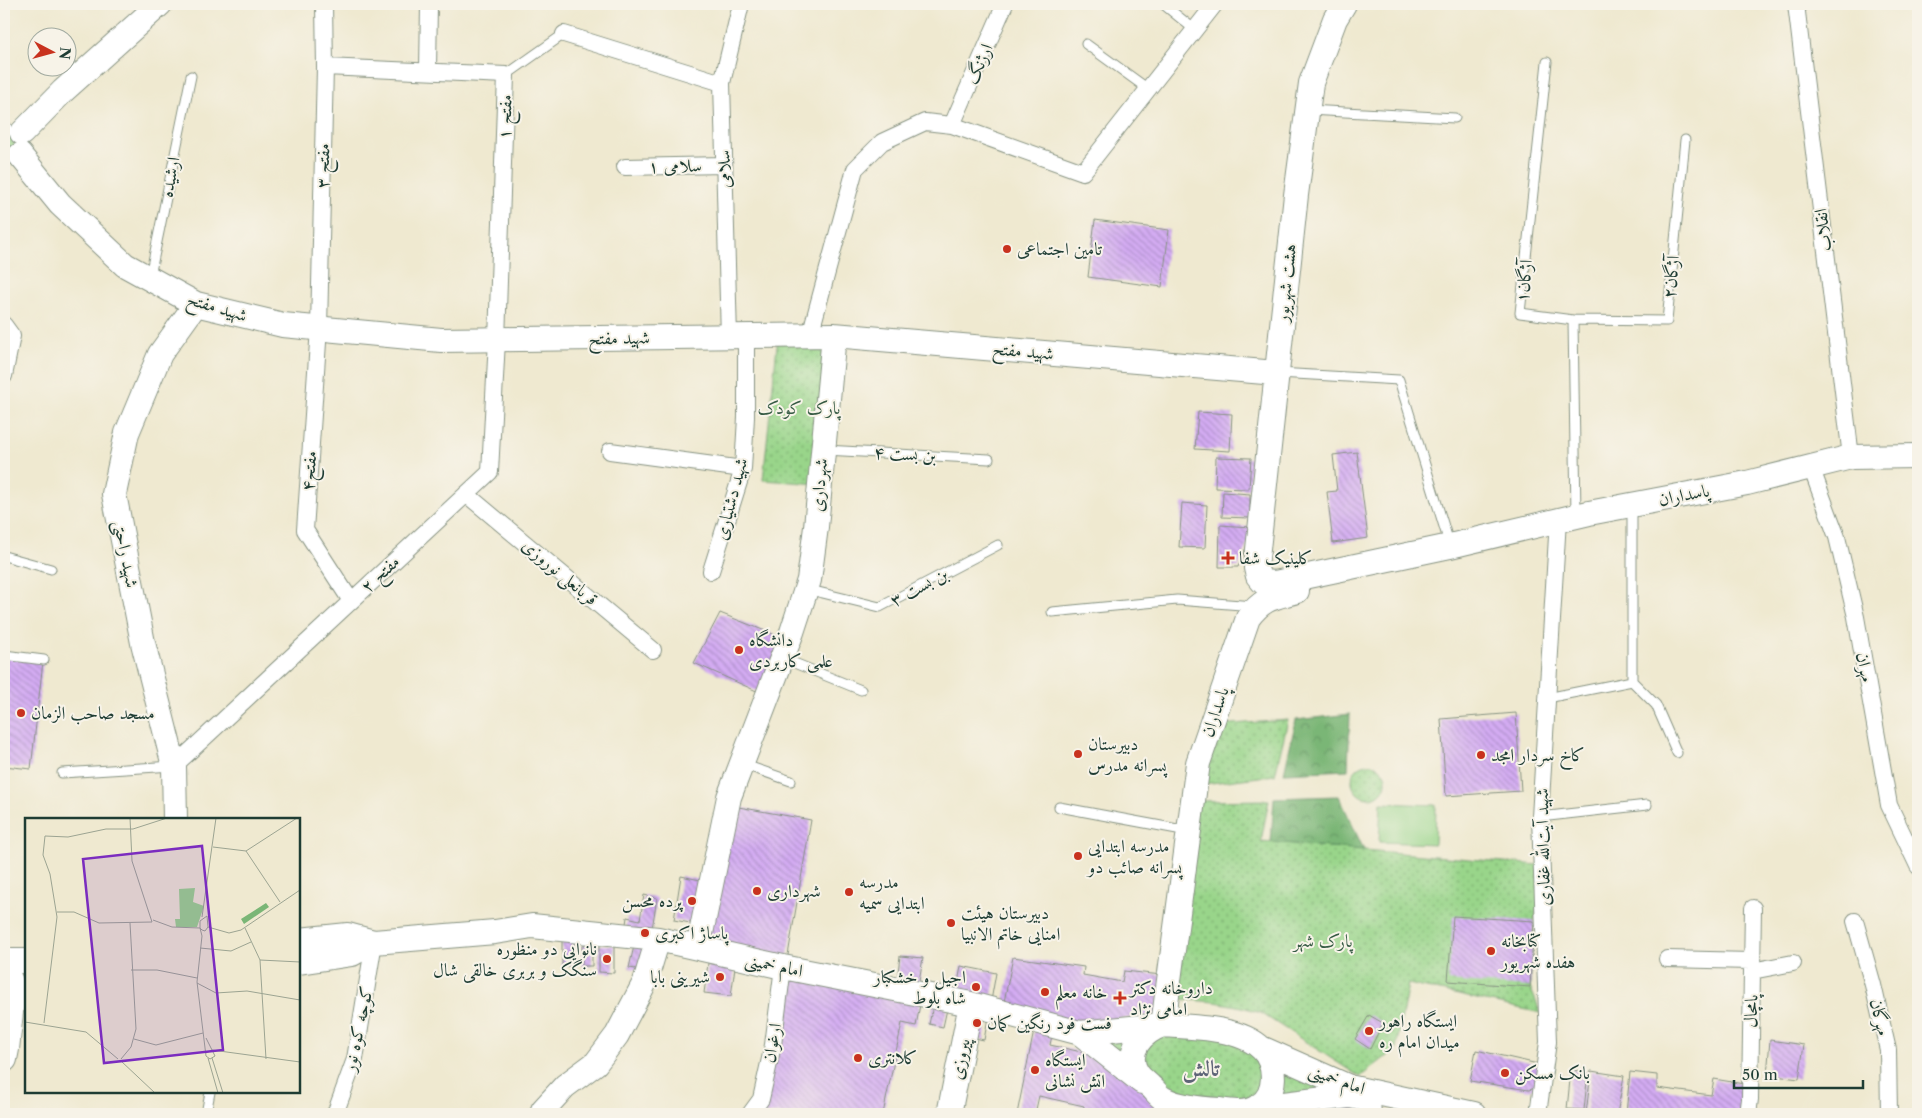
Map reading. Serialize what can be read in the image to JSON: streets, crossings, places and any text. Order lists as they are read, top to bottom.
{
  "streets": {
    "street": [
      "ارژنگ",
      "مفتح ۱",
      "مفتح ۳",
      "سلامی ۱",
      "سلامی",
      "انقلاب",
      "هشت شهریور",
      "شهید مفتح",
      "مفتح۴",
      "شهرداری",
      "پاسداران",
      "شهید دشتیاری",
      "شهید راحتی",
      "قربانعلی نوروزی",
      "مفتح ۲",
      "مهران",
      "شهید آیت‌الله غفاری",
      "امام خمینی",
      "پامچال",
      "مهرگان",
      "کوچه کوه نور",
      "ارغوان",
      "پیروزی"
    ],
    "lane": [
      "ارشیده",
      "۲آژگان",
      "۱آژگان",
      "بن بست ۴",
      "بن بست ۳"
    ]
  },
  "crossings": [
    ["مفتح ۱", "مفتح ۳"],
    ["مفتح ۱", "شهید مفتح"],
    ["مفتح ۱", "مفتح ۲"],
    ["مفتح ۳", "شهید مفتح"],
    ["مفتح ۳", "مفتح۴"],
    ["سلامی ۱", "سلامی"],
    ["سلامی", "شهید مفتح"],
    ["سلامی", "شهید دشتیاری"],
    ["ارشیده", "شهید مفتح"],
    ["انقلاب", "پاسداران"],
    ["۲آژگان", "۱آژگان"],
    ["هشت شهریور", "شهید مفتح"],
    ["هشت شهریور", "پاسداران"],
    ["شهید مفتح", "مفتح۴"],
    ["شهید مفتح", "شهرداری"],
    ["شهید مفتح", "شهید دشتیاری"],
    ["شهید مفتح", "شهید راحتی"],
    ["شهید مفتح", "مفتح ۲"],
    ["بن بست ۴", "شهرداری"],
    ["مفتح۴", "مفتح ۲"],
    ["شهرداری", "بن بست ۳"],
    ["شهرداری", "امام خمینی"],
    ["پاسداران", "مهران"],
    ["پاسداران", "شهید آیت‌الله غفاری"],
    ["پاسداران", "امام خمینی"],
    ["شهید راحتی", "مفتح ۲"],
    ["قربانعلی نوروزی", "مفتح ۲"],
    ["امام خمینی", "کوچه کوه نور"],
    ["امام خمینی", "ارغوان"],
    ["امام خمینی", "پیروزی"]
  ],
  "districts": ["تالش"],
  "parks": ["پارک کودک", "پارک شهر"],
  "places": {
    "other": [
      "تامین اجتماعی",
      "دانشگاه علمی کاربردی",
      "مسجد صاحب الزمان",
      "دبیرستان پسرانه مدرس",
      "کاخ سردار امجد",
      "مدرسه ابتدایی پسرانه صائب دو",
      "شهرداری",
      "مدرسه ابتدایی سمیه",
      "پرده محسن",
      "دبیرستان هیئت امنایی خاتم الانبیا",
      "پاساژ اکبری",
      "کتابخانه هفده شهریور",
      "نانوایی دو منظوره سنگک و بربری خالقی شال",
      "شیرینی بابا",
      "اجیل و خشکبار شاه بلوط",
      "خانه معلم",
      "فست فود رنگین کمان",
      "ایستگاه راهور میدان امام ره",
      "کلانتری",
      "ایستگاه اتش نشانی",
      "بانک مسکن"
    ],
    "health": ["کلینیک شفا", "داروخانه دکتر امامی نژاد"]
  },
  "scale_bar": "50 m",
  "north": "right"
}
